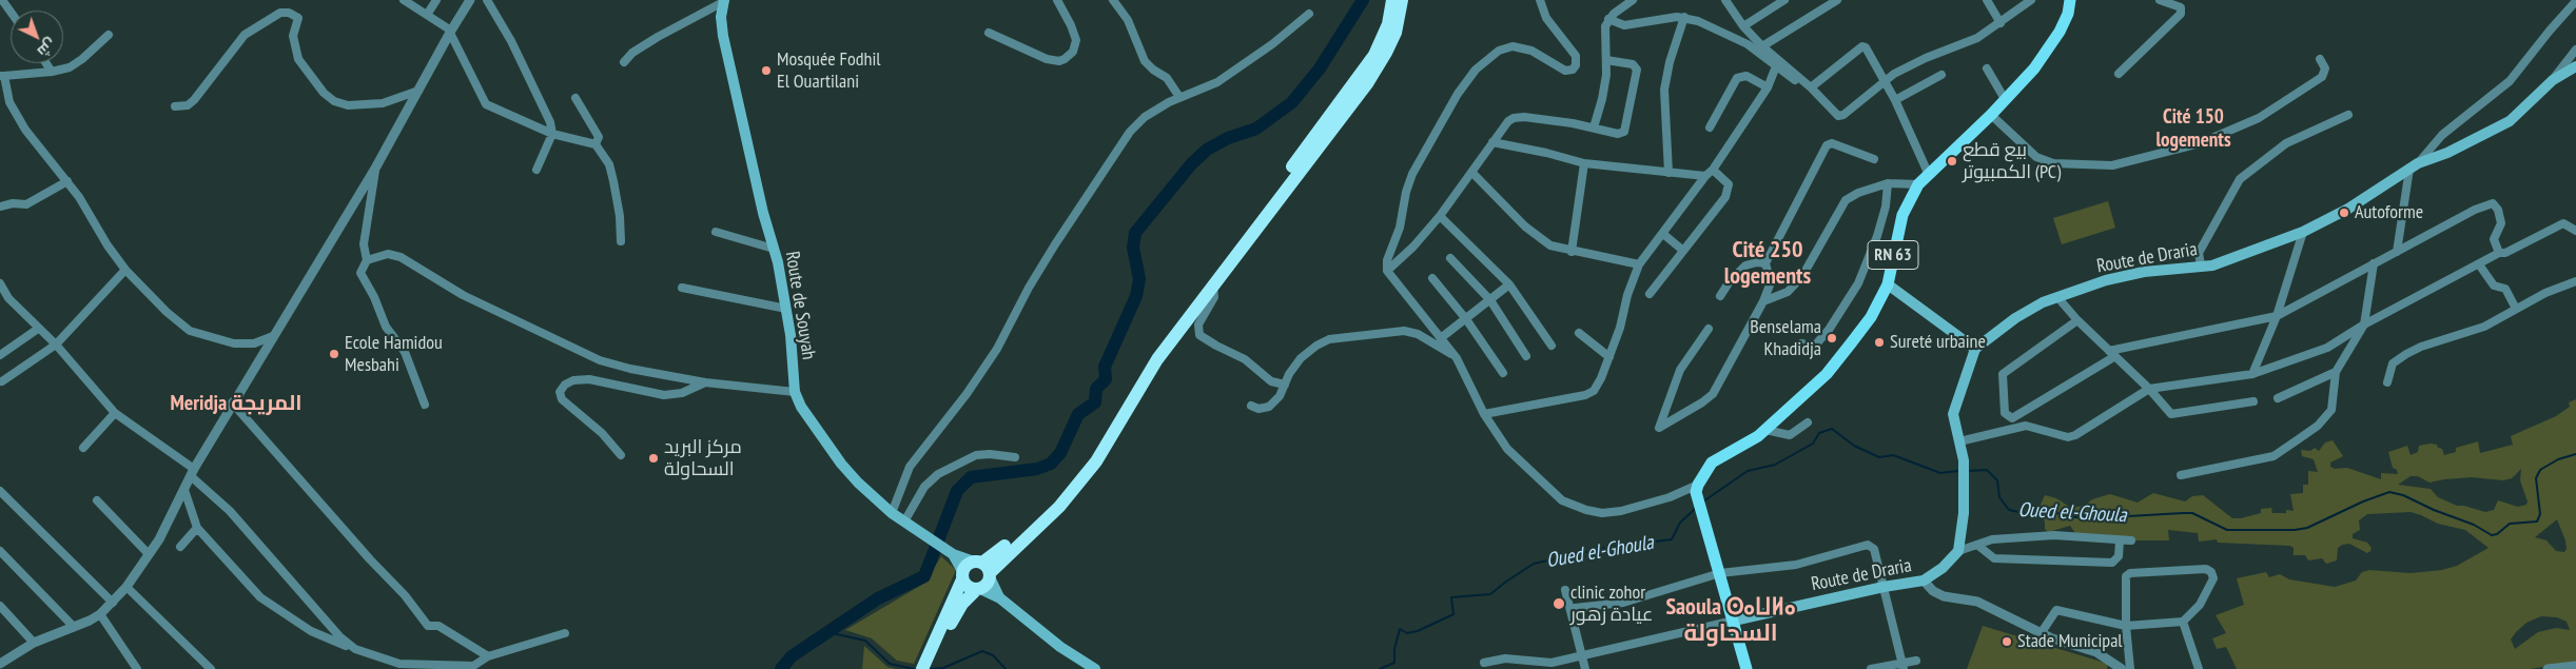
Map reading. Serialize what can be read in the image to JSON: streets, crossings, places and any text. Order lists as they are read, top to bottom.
{
  "streets": {
    "main road": ["RN 63", "Route de Draria", "Route de Souyah"]
  },
  "districts": [
    "Cité 150 logements",
    "Cité 250 logements",
    "Meridja المريجة",
    "Saoula ⵙⴰⵡⵍⴰ السحاولة"
  ],
  "water": ["Oued el-Ghoula"],
  "places": [
    "Mosquée Fodhil El Ouartilani",
    "بيع قطع الكمبيوتر (PC)",
    "Autoforme",
    "Benselama Khadidja",
    "Sureté urbaine",
    "Ecole Hamidou Mesbahi",
    "مركز البريد السحاولة",
    "clinic zohor عيادة زهور",
    "Stade Municipal"
  ],
  "north": "bottom right"
}
